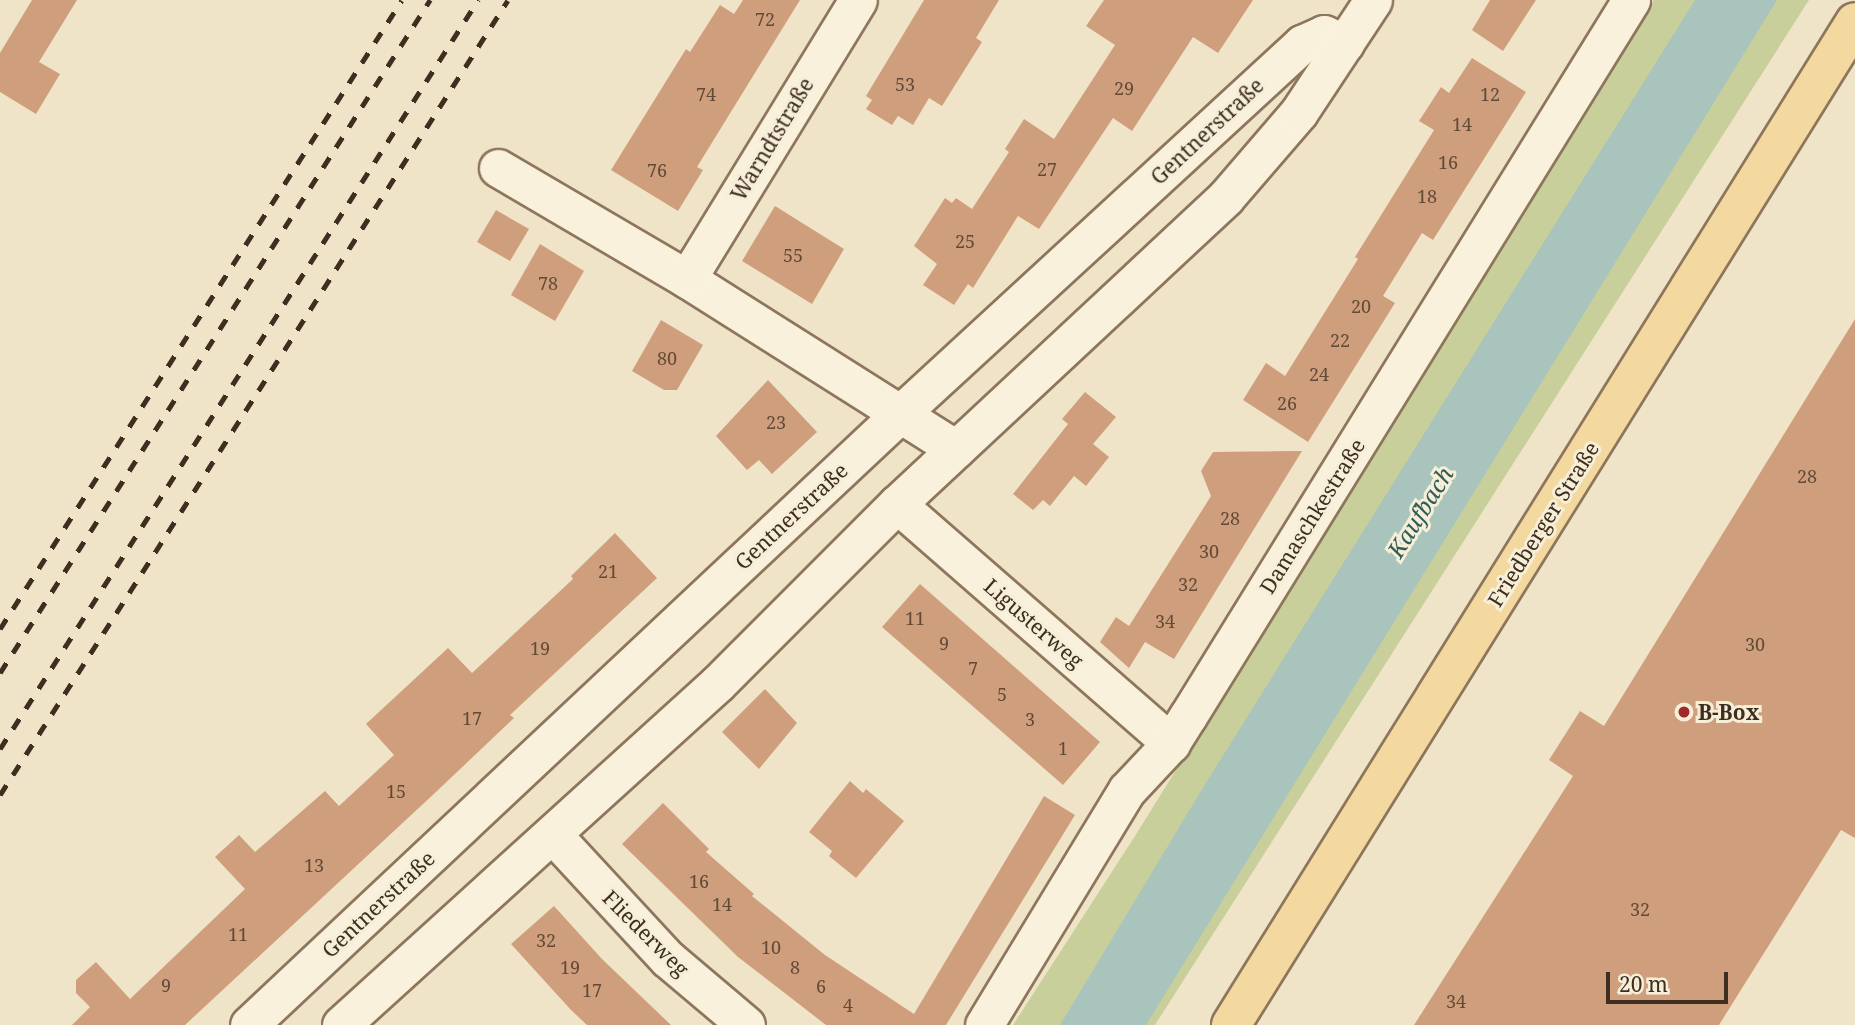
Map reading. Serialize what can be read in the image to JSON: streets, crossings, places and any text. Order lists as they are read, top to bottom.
{
  "streets": {
    "main road": ["Friedberger Straße"],
    "street": [
      "Gentnerstraße",
      "Warndtstraße",
      "Damaschkestraße",
      "Ligusterweg",
      "Fliederweg"
    ]
  },
  "crossings": [
    ["Damaschkestraße", "Ligusterweg"]
  ],
  "water": ["Kaufbach"],
  "places": ["B-Box"],
  "house_numbers": [
    "72",
    "53",
    "29",
    "74",
    "12",
    "14",
    "16",
    "27",
    "76",
    "18",
    "25",
    "55",
    "78",
    "20",
    "22",
    "80",
    "24",
    "26",
    "23",
    "28",
    "28",
    "30",
    "21",
    "32",
    "11",
    "34",
    "9",
    "30",
    "19",
    "7",
    "5",
    "17",
    "3",
    "1",
    "15",
    "13",
    "16",
    "14",
    "32",
    "11",
    "32",
    "10",
    "19",
    "8",
    "9",
    "6",
    "17",
    "34",
    "4"
  ],
  "scale_bar": "20 m"
}
